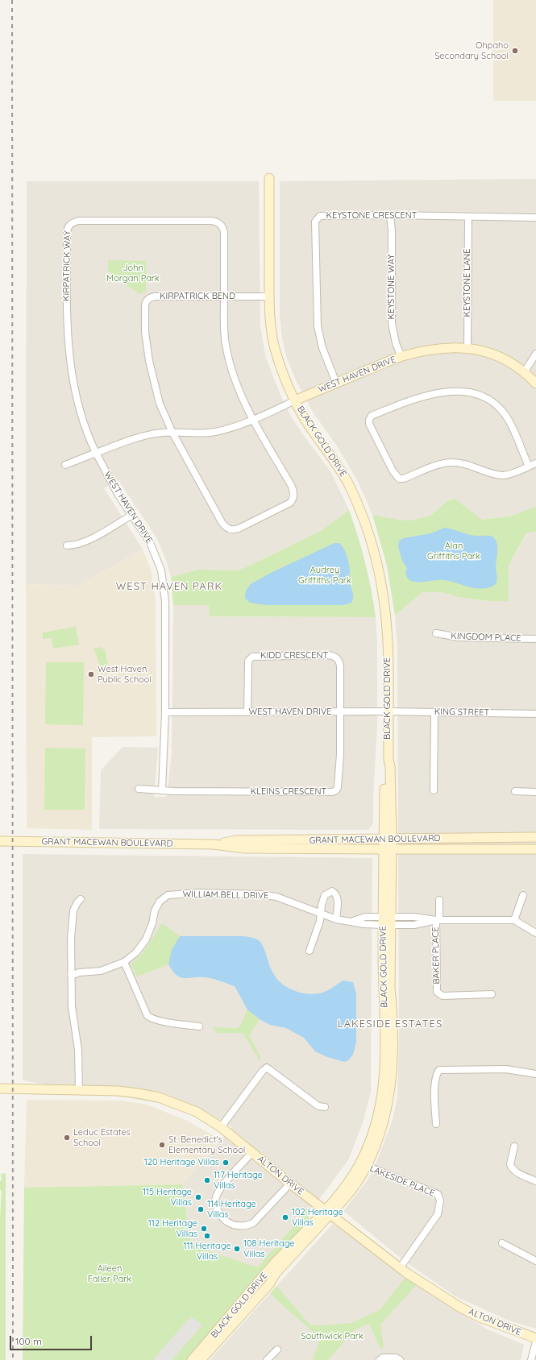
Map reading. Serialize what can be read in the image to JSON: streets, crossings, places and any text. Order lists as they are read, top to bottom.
{
  "streets": {
    "main road": [
      "WEST HAVEN DRIVE",
      "BLACK GOLD DRIVE",
      "GRANT MACEWAN BOULEVARD",
      "ALTON DRIVE"
    ],
    "street": [
      "KEYSTONE CRESCENT",
      "KIRPATRICK WAY",
      "KEYSTONE LANE",
      "KEYSTONE WAY",
      "KIRPATRICK BEND",
      "KINGDOM PLACE",
      "KIDD CRESCENT",
      "KING STREET",
      "KLEINS CRESCENT",
      "WILLIAM BELL DRIVE",
      "BAKER PLACE",
      "LAKESIDE PLACE"
    ]
  },
  "crossings": [
    ["KEYSTONE CRESCENT", "KEYSTONE LANE"],
    ["KEYSTONE CRESCENT", "KEYSTONE WAY"],
    ["KEYSTONE CRESCENT", "WEST HAVEN DRIVE"],
    ["KIRPATRICK WAY", "KIRPATRICK BEND"],
    ["KIRPATRICK WAY", "WEST HAVEN DRIVE"],
    ["KEYSTONE LANE", "WEST HAVEN DRIVE"],
    ["KEYSTONE WAY", "WEST HAVEN DRIVE"],
    ["KIRPATRICK BEND", "WEST HAVEN DRIVE"],
    ["KIRPATRICK BEND", "BLACK GOLD DRIVE"],
    ["WEST HAVEN DRIVE", "BLACK GOLD DRIVE"],
    ["WEST HAVEN DRIVE", "KIDD CRESCENT"],
    ["WEST HAVEN DRIVE", "KING STREET"],
    ["WEST HAVEN DRIVE", "KLEINS CRESCENT"],
    ["BLACK GOLD DRIVE", "KING STREET"],
    ["BLACK GOLD DRIVE", "GRANT MACEWAN BOULEVARD"],
    ["BLACK GOLD DRIVE", "WILLIAM BELL DRIVE"],
    ["BLACK GOLD DRIVE", "ALTON DRIVE"],
    ["BLACK GOLD DRIVE", "LAKESIDE PLACE"],
    ["KIDD CRESCENT", "KLEINS CRESCENT"],
    ["WILLIAM BELL DRIVE", "BAKER PLACE"],
    ["ALTON DRIVE", "LAKESIDE PLACE"]
  ],
  "districts": ["WEST HAVEN PARK", "LAKESIDE ESTATES"],
  "parks": [
    "John Morgan Park",
    "Alan Griffiths Park",
    "Audrey Griffiths Park",
    "Aileen Faller Park",
    "Southwick Park"
  ],
  "places": [
    "Ohpaho Secondary School",
    "West Haven Public School",
    "Leduc Estates School",
    "St. Benedict's Elementary School",
    "120 Heritage Villas",
    "117 Heritage Villas",
    "115 Heritage Villas",
    "114 Heritage Villas",
    "102 Heritage Villas",
    "112 Heritage Villas",
    "111 Heritage Villas",
    "108 Heritage Villas"
  ],
  "scale_bar": "100 m"
}
